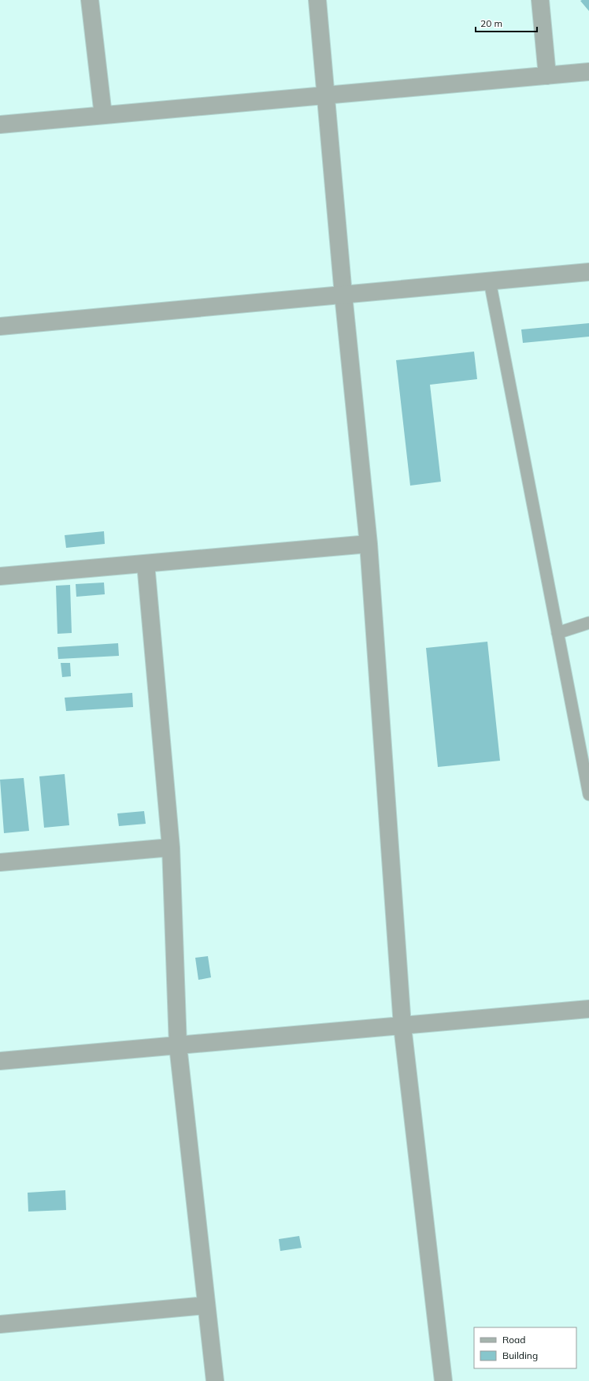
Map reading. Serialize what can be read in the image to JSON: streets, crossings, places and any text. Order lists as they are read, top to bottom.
{
  "legend": ["Road", "Building"],
  "scale_bar": "20 m"
}
